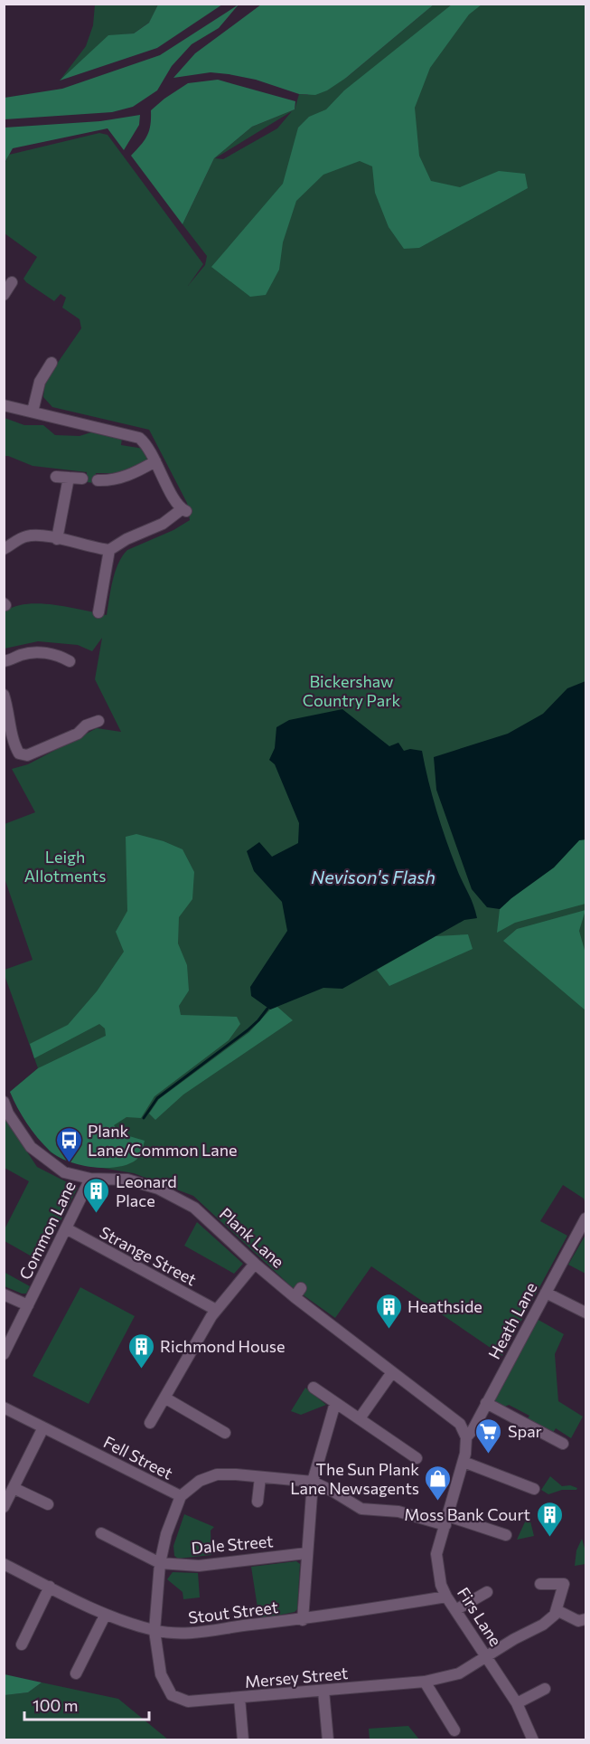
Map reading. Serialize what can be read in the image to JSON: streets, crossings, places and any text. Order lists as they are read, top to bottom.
{
  "streets": {
    "street": [
      "Common Lane",
      "Plank Lane",
      "Strange Street",
      "Heath Lane",
      "Fell Street",
      "Dale Street",
      "Stout Street",
      "Firs Lane",
      "Mersey Street"
    ]
  },
  "crossings": [
    ["Common Lane", "Plank Lane"],
    ["Common Lane", "Strange Street"],
    ["Plank Lane", "Heath Lane"],
    ["Plank Lane", "Firs Lane"],
    ["Heath Lane", "Firs Lane"],
    ["Fell Street", "Firs Lane"],
    ["Fell Street", "Mersey Street"],
    ["Dale Street", "Mersey Street"],
    ["Stout Street", "Firs Lane"],
    ["Stout Street", "Mersey Street"],
    ["Firs Lane", "Mersey Street"]
  ],
  "water": ["Nevison's Flash"],
  "parks": ["Bickershaw Country Park", "Leigh Allotments"],
  "places": {
    "bus stop": ["Plank Lane/Common Lane"],
    "building": [
      "Leonard Place",
      "Heathside",
      "Richmond House",
      "Moss Bank Court"
    ],
    "supermarket": ["Spar"],
    "shop": ["The Sun Plank Lane Newsagents"]
  },
  "scale_bar": "100 m"
}
